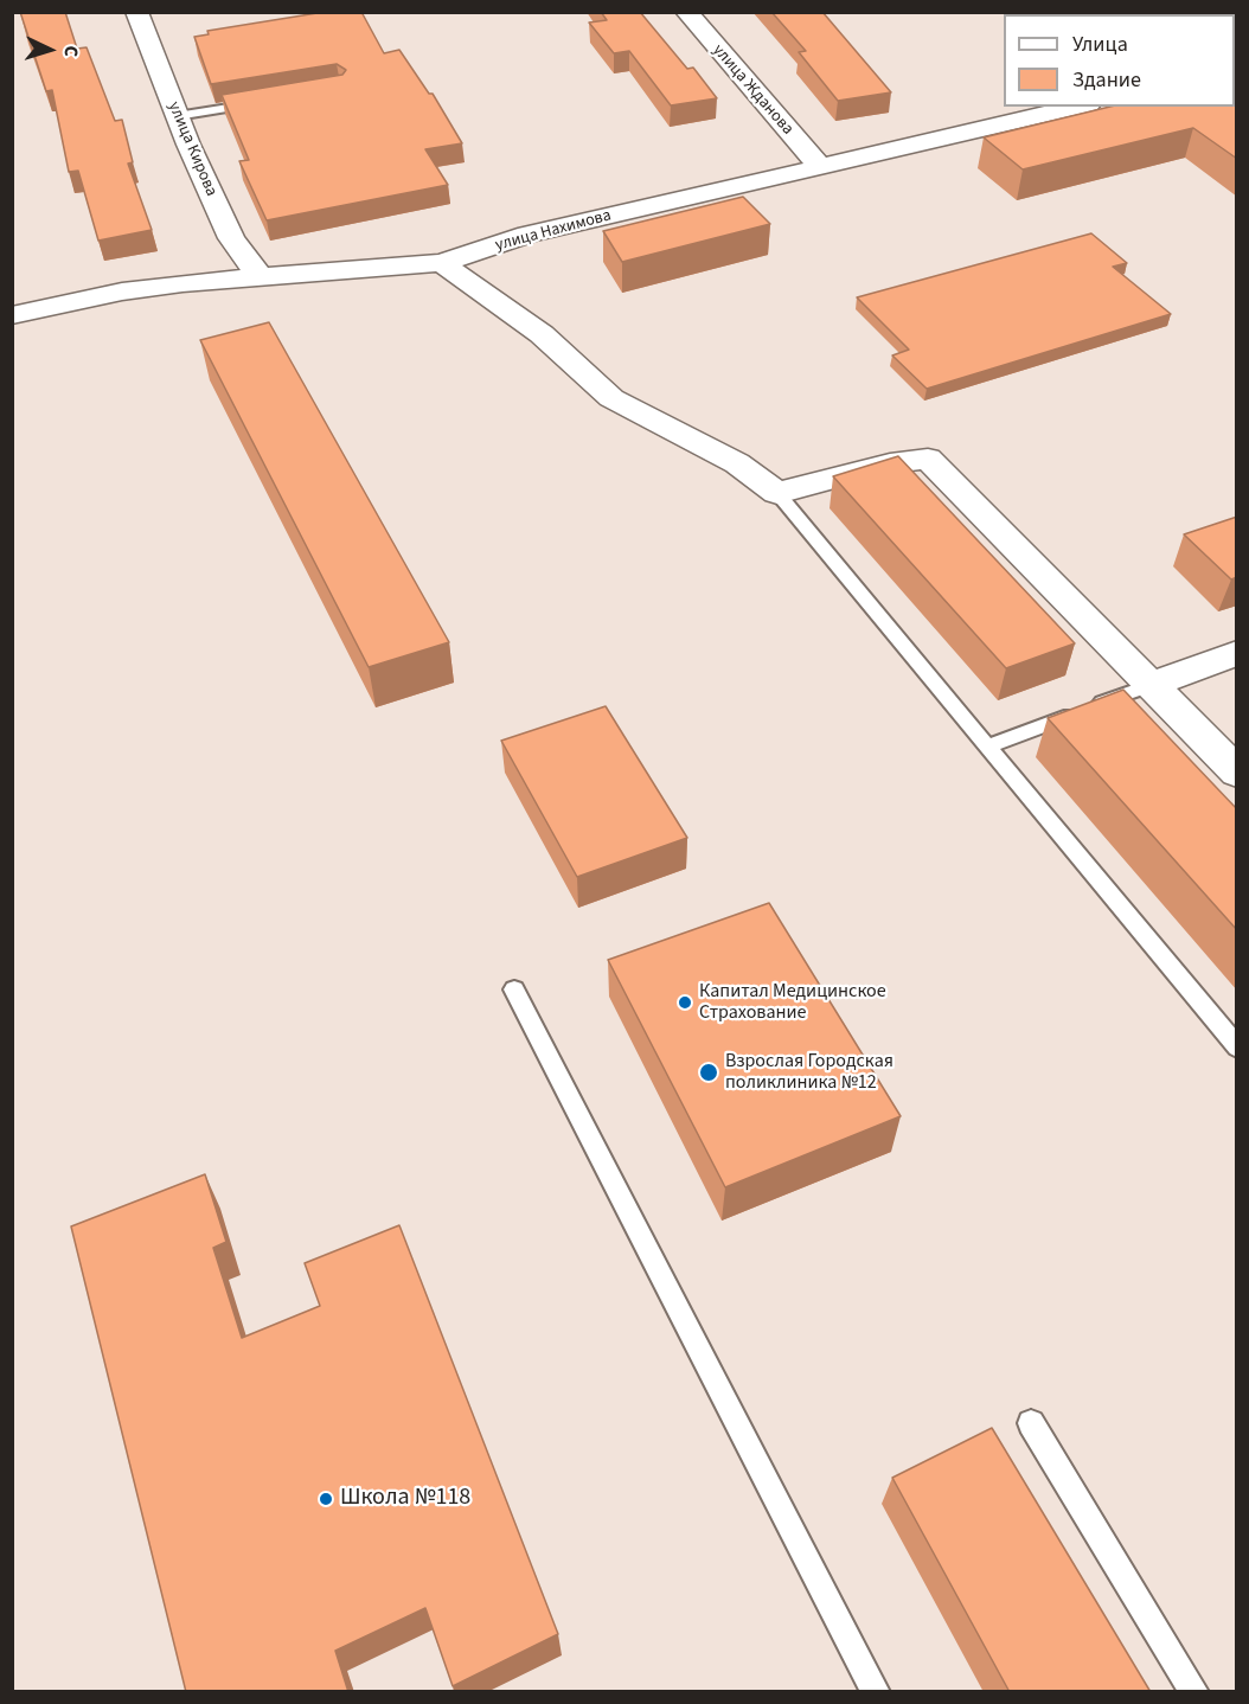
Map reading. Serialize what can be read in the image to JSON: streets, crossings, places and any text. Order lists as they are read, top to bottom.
{
  "streets": {
    "street": ["улица Жданова", "улица Кирова", "улица Нахимова"]
  },
  "crossings": [
    ["улица Жданова", "улица Нахимова"],
    ["улица Кирова", "улица Нахимова"]
  ],
  "places": ["Капитал Медицинское Страхование", "Взрослая Городская поликлиника №12", "Школа №118"],
  "legend": ["Улица", "Здание"],
  "north": "right"
}
